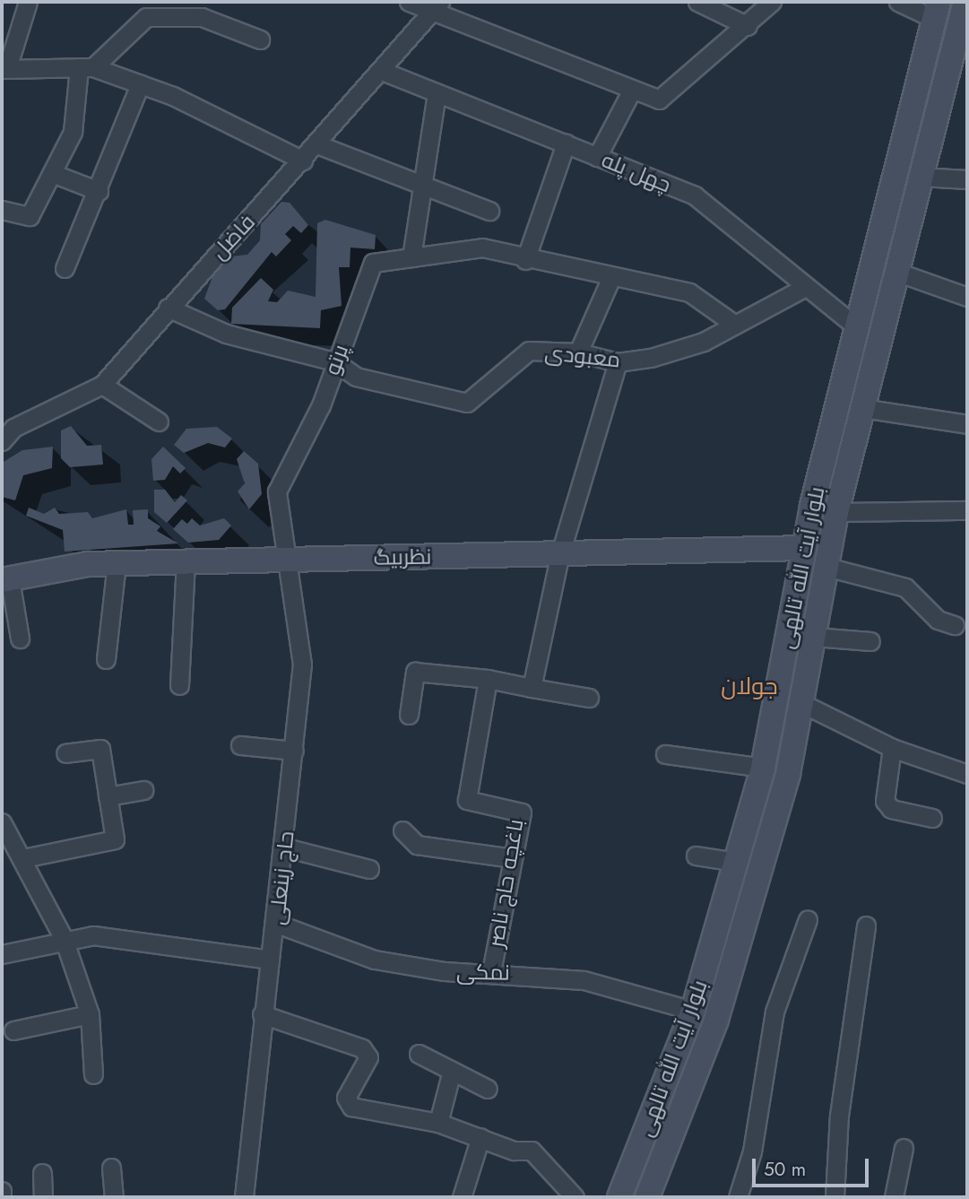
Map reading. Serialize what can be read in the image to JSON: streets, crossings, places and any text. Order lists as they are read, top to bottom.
{
  "streets": {
    "main road": ["نظربیگ", "بلوار آیت الله تالهی"],
    "street": [
      "چهل پله",
      "فاضل",
      "معبودی",
      "پرتو",
      "حاج زینعلی",
      "باغچه حاج ناصر",
      "نمکی"
    ]
  },
  "crossings": [
    ["چهل پله", "فاضل"],
    ["چهل پله", "معبودی"],
    ["چهل پله", "بلوار آیت الله تالهی"],
    ["معبودی", "پرتو"],
    ["پرتو", "نظربیگ"],
    ["پرتو", "حاج زینعلی"],
    ["نظربیگ", "بلوار آیت الله تالهی"],
    ["نظربیگ", "حاج زینعلی"],
    ["بلوار آیت الله تالهی", "نمکی"],
    ["حاج زینعلی", "نمکی"],
    ["باغچه حاج ناصر", "نمکی"]
  ],
  "districts": ["جولان"],
  "scale_bar": "50 m"
}
